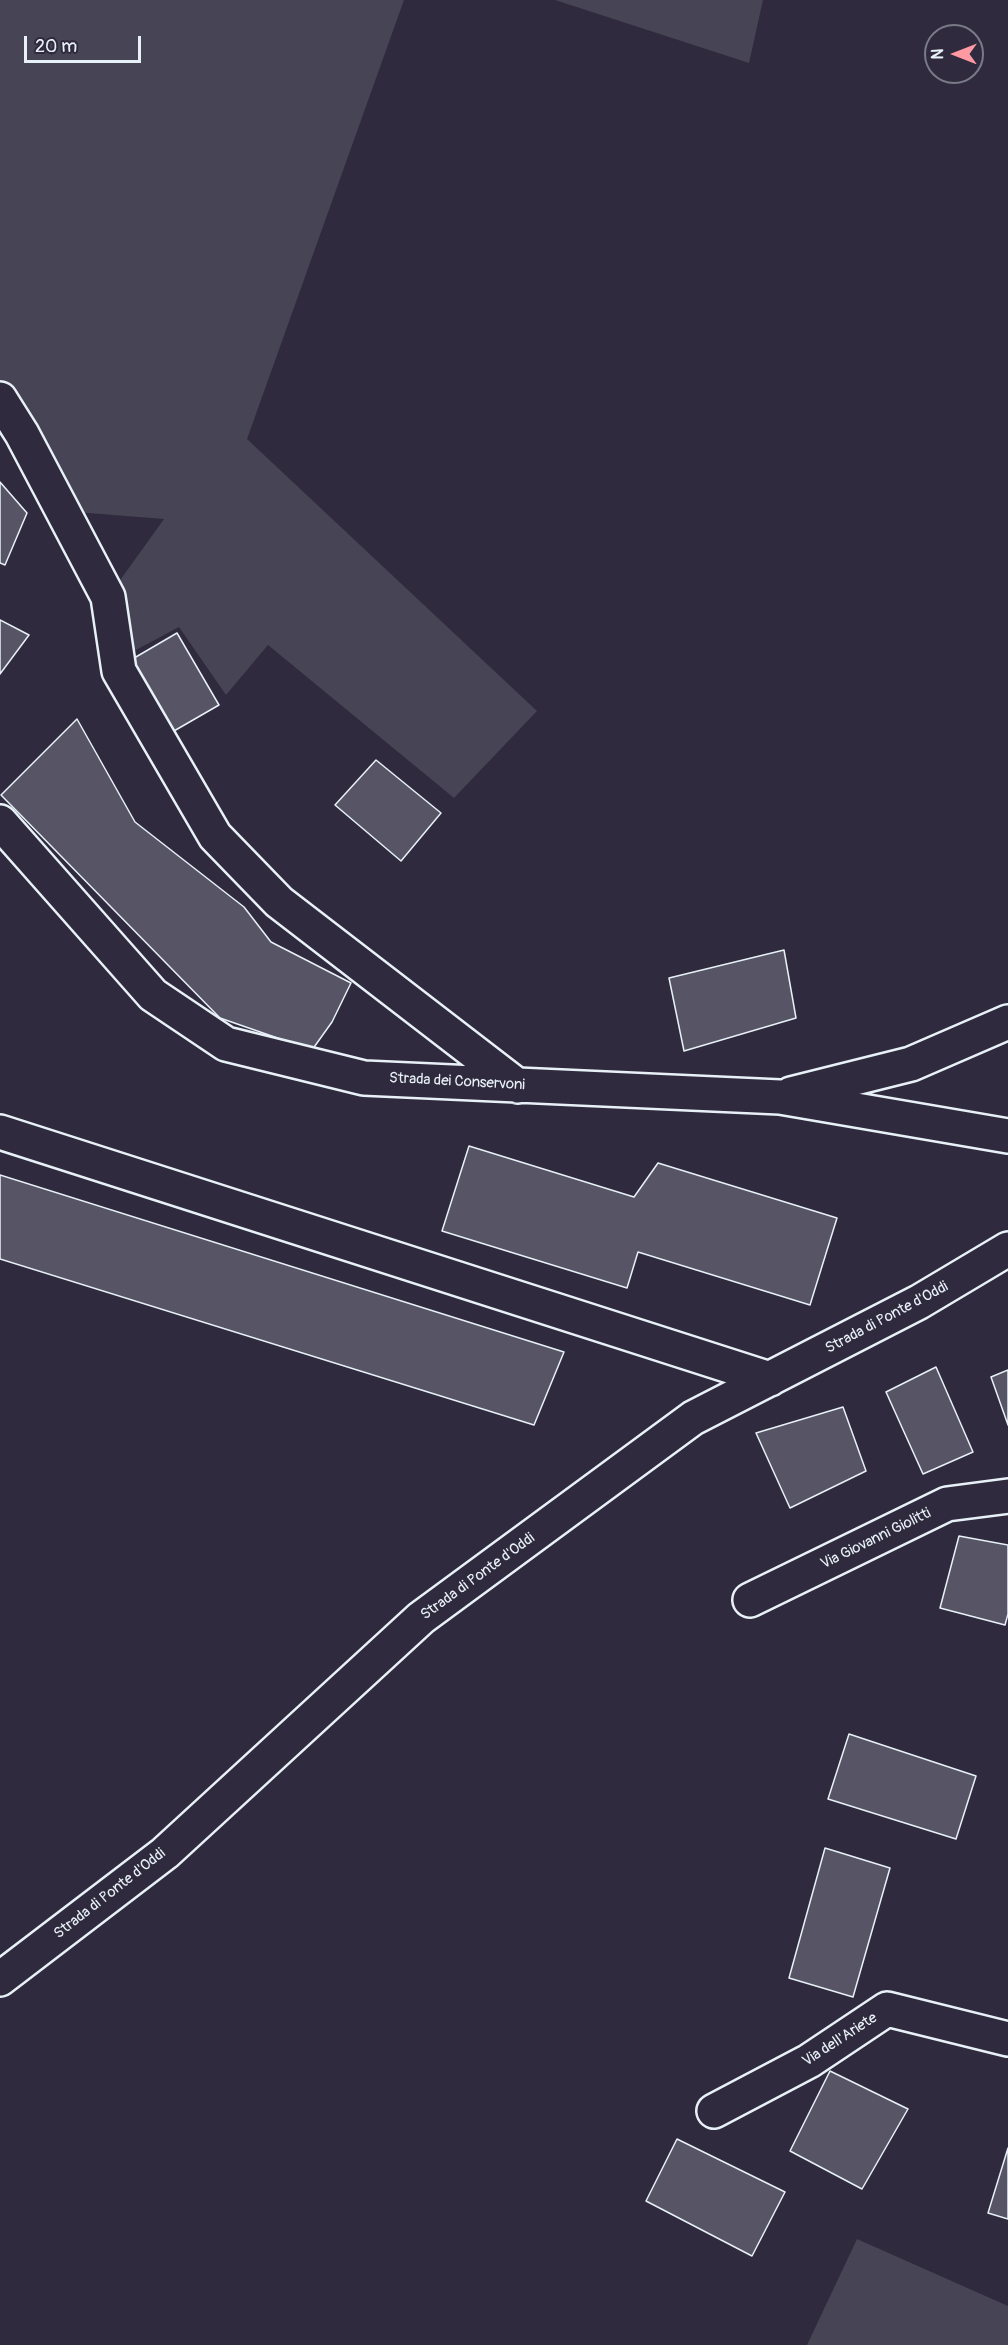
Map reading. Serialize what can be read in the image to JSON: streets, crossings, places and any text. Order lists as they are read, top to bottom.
{
  "streets": {
    "street": [
      "Strada dei Conservoni",
      "Strada di Ponte d'Oddi",
      "Via Giovanni Giolitti",
      "Via dell'Ariete"
    ]
  },
  "scale_bar": "20 m",
  "north": "left"
}
